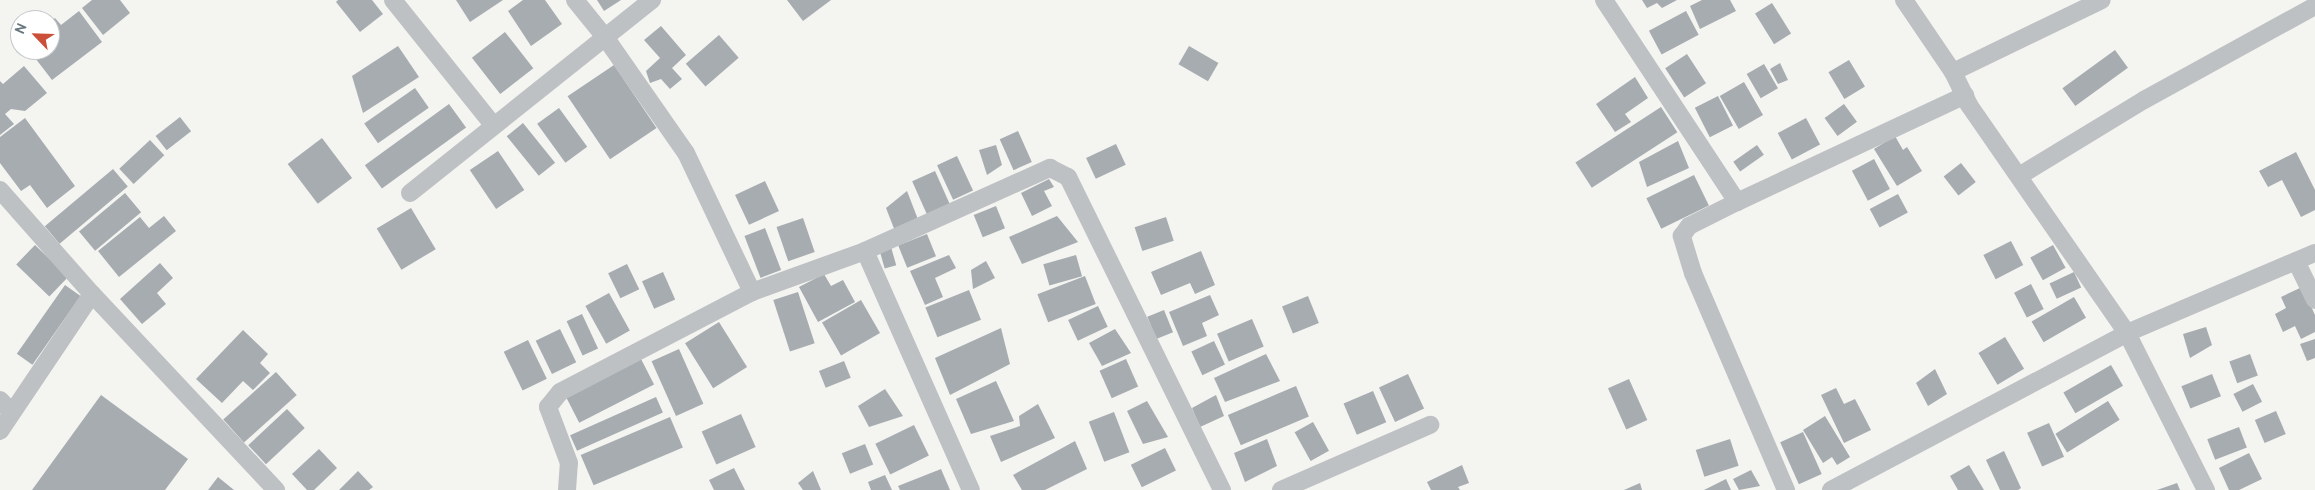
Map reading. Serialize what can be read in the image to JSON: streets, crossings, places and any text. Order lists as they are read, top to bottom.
{
  "north": "top left"
}
